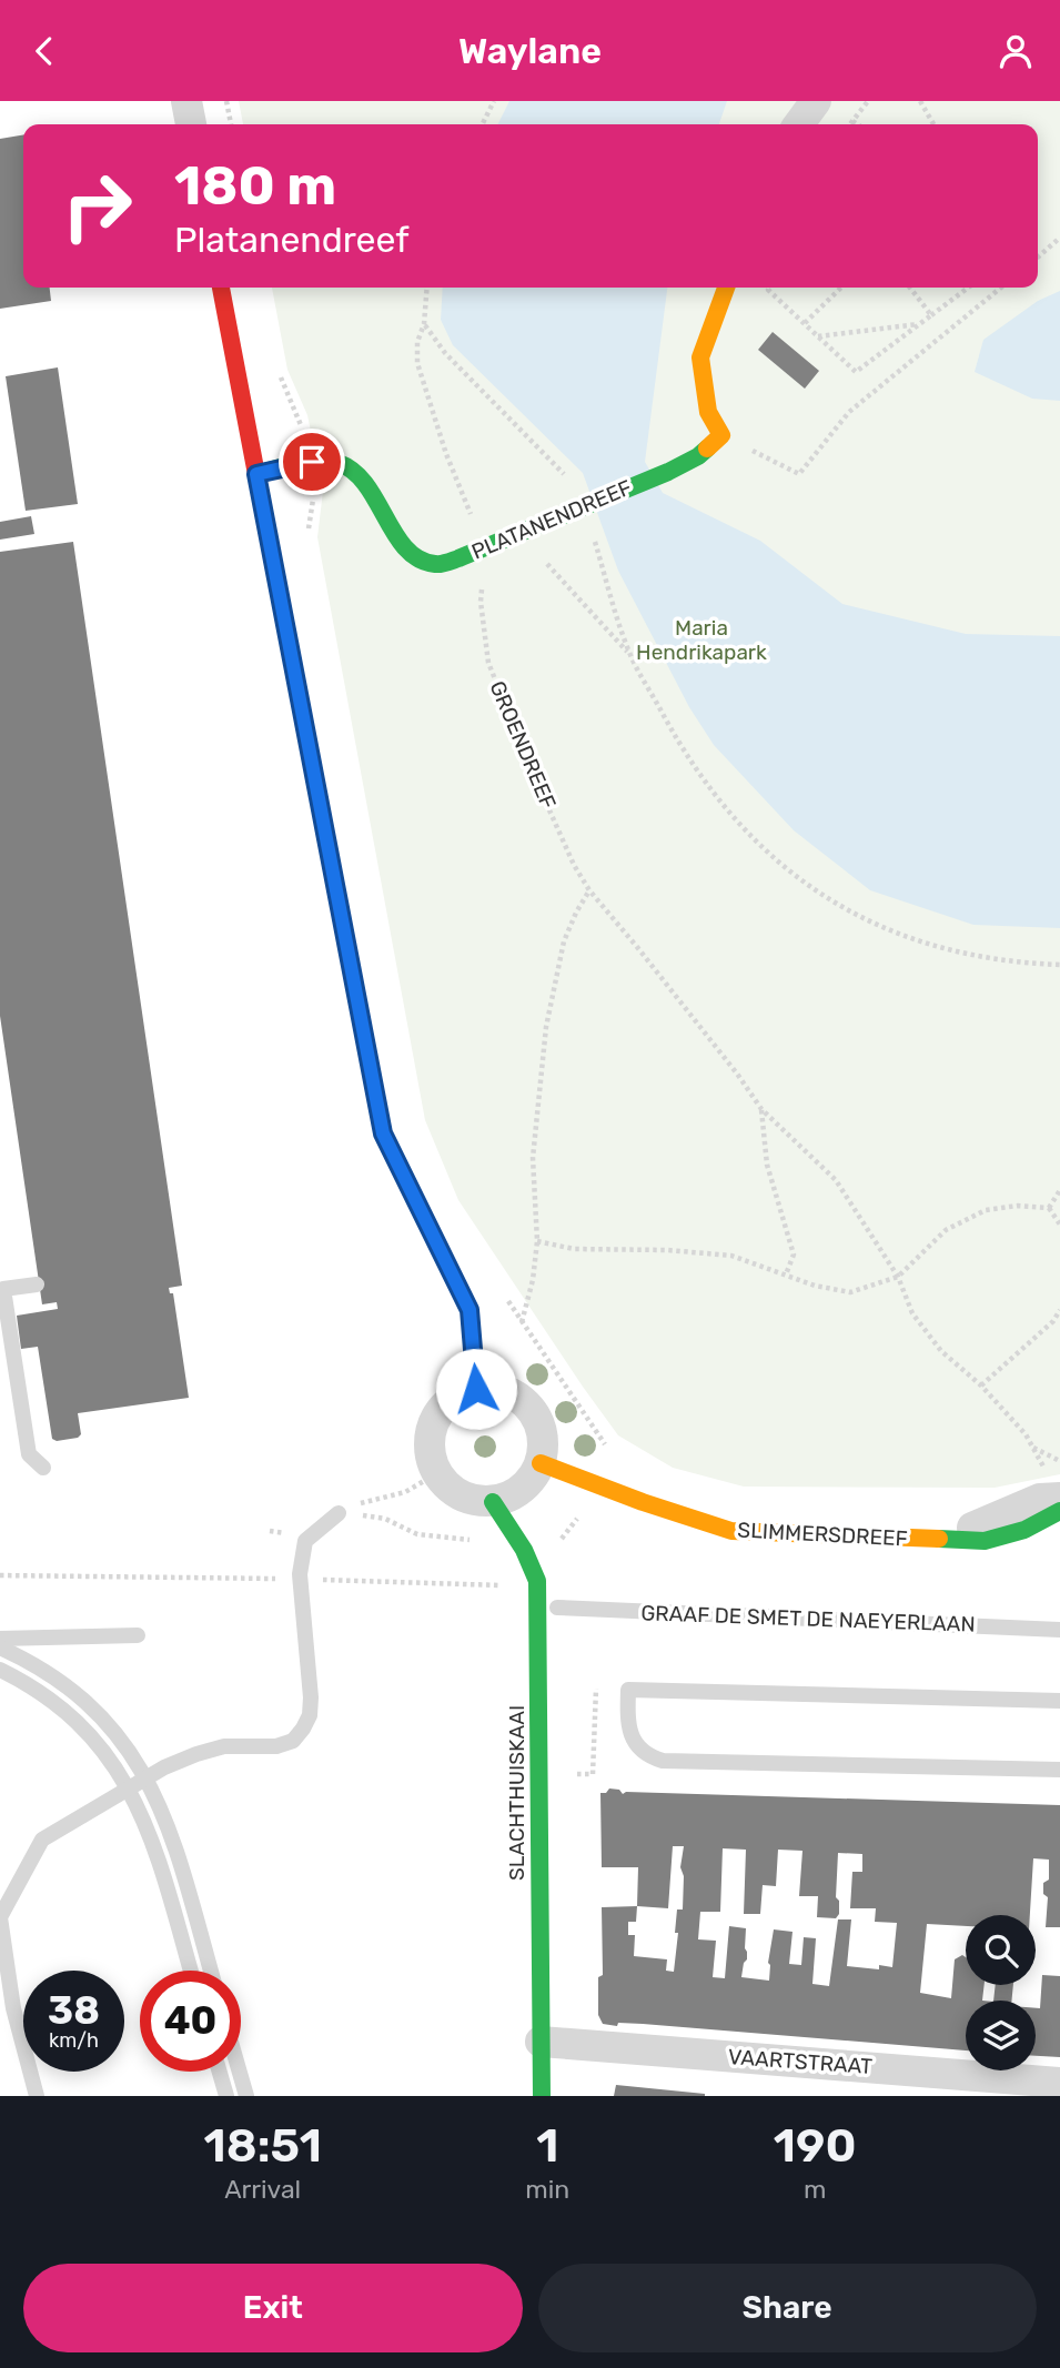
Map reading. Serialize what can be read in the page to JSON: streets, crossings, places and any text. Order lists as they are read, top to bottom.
{
  "streets": {
    "street": [
      "PLATANENDREEF",
      "SLIMMERSDREEF",
      "SLACHTHUISKAAI",
      "VAARTSTRAAT"
    ],
    "lane": ["GRAAF DE SMET DE NAEYERLAAN"],
    "path": ["GROENDREEF"]
  },
  "crossings": [
    ["PLATANENDREEF", "GROENDREEF"],
    ["GROENDREEF", "SLIMMERSDREEF"],
    ["SLIMMERSDREEF", "SLACHTHUISKAAI"],
    ["SLACHTHUISKAAI", "VAARTSTRAAT"]
  ],
  "parks": ["Maria Hendrikapark"],
  "page": {
    "header": "Waylane",
    "turn": ["180 m", "Platanendreef"],
    "speed": "38 km/h",
    "limit": "40",
    "eta": [
      "18:51",
      "Arrival",
      "1",
      "min",
      "190",
      "m"
    ],
    "buttons": ["Exit", "Share"]
  }
}
